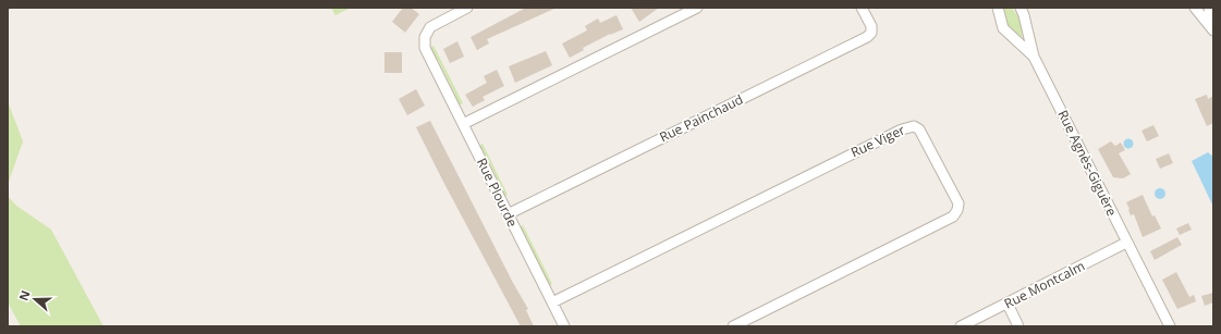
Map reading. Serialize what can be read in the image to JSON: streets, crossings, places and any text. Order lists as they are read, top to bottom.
{
  "streets": {
    "street": [
      "Rue Painchaud",
      "Rue Viger",
      "Rue Agnès-Giguère",
      "Rue Plourde",
      "Rue Montcalm"
    ]
  },
  "crossings": [
    ["Rue Painchaud", "Rue Plourde"],
    ["Rue Viger", "Rue Plourde"],
    ["Rue Agnès-Giguère", "Rue Montcalm"]
  ],
  "north": "left"
}
